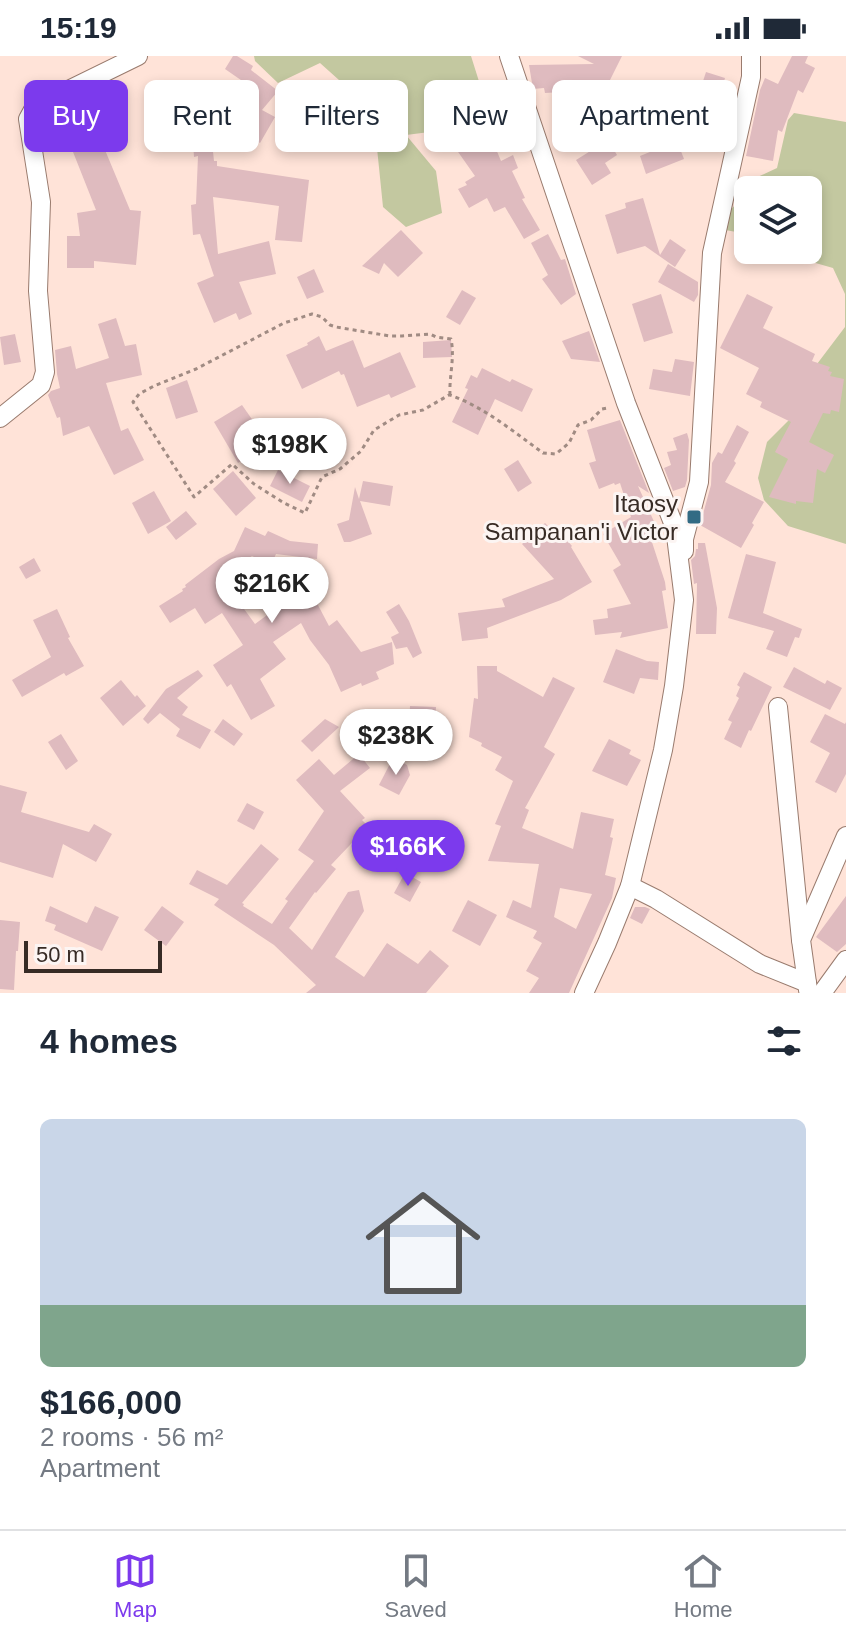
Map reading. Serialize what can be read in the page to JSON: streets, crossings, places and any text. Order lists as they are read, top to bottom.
{
  "places": {
    "transit": ["Itaosy Sampanan'i Victor"]
  },
  "scale_bar": "50 m",
  "page": {
    "status": "15:19",
    "chip": [
      "Buy",
      "Rent",
      "Filters",
      "New",
      "Apartment"
    ],
    "price": [
      "$198K",
      "$216K",
      "$238K",
      "$166K"
    ],
    "scale": "50 m",
    "heading": "4 homes",
    "list": [
      {
        "name": "$166,000",
        "note": "2 rooms · 56 m² · Apartment"
      }
    ],
    "tabs": ["Map", "Saved", "Home"]
  }
}
